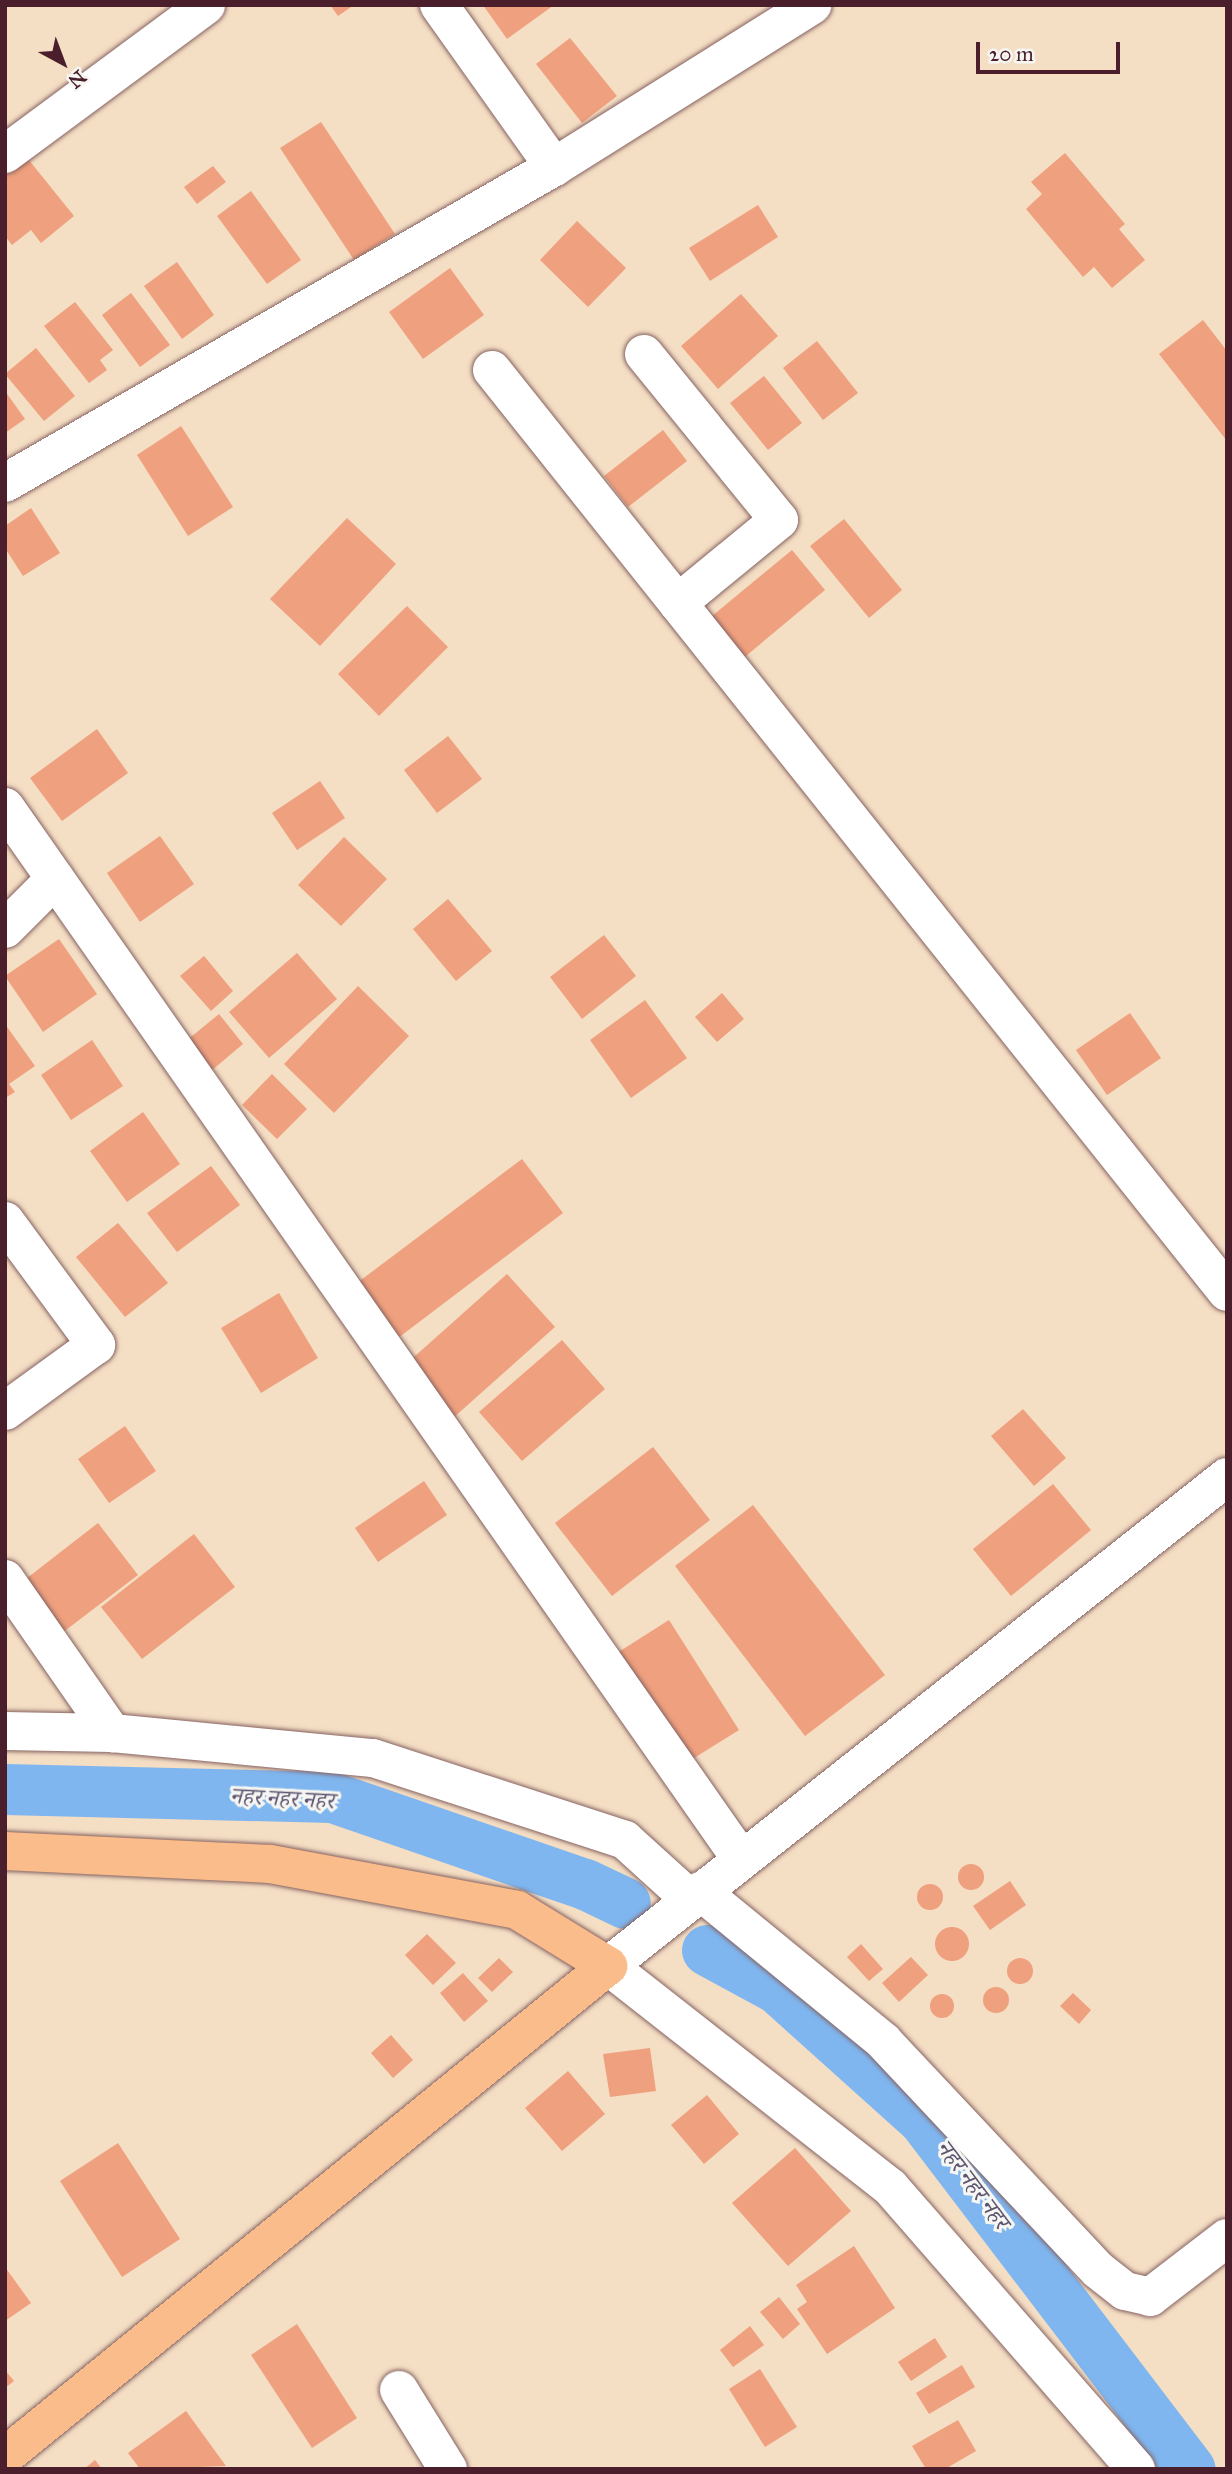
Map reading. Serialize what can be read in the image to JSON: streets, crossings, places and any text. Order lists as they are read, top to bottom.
{
  "water": ["नहर नहर नहर"],
  "scale_bar": "20 m",
  "north": "bottom right"
}
